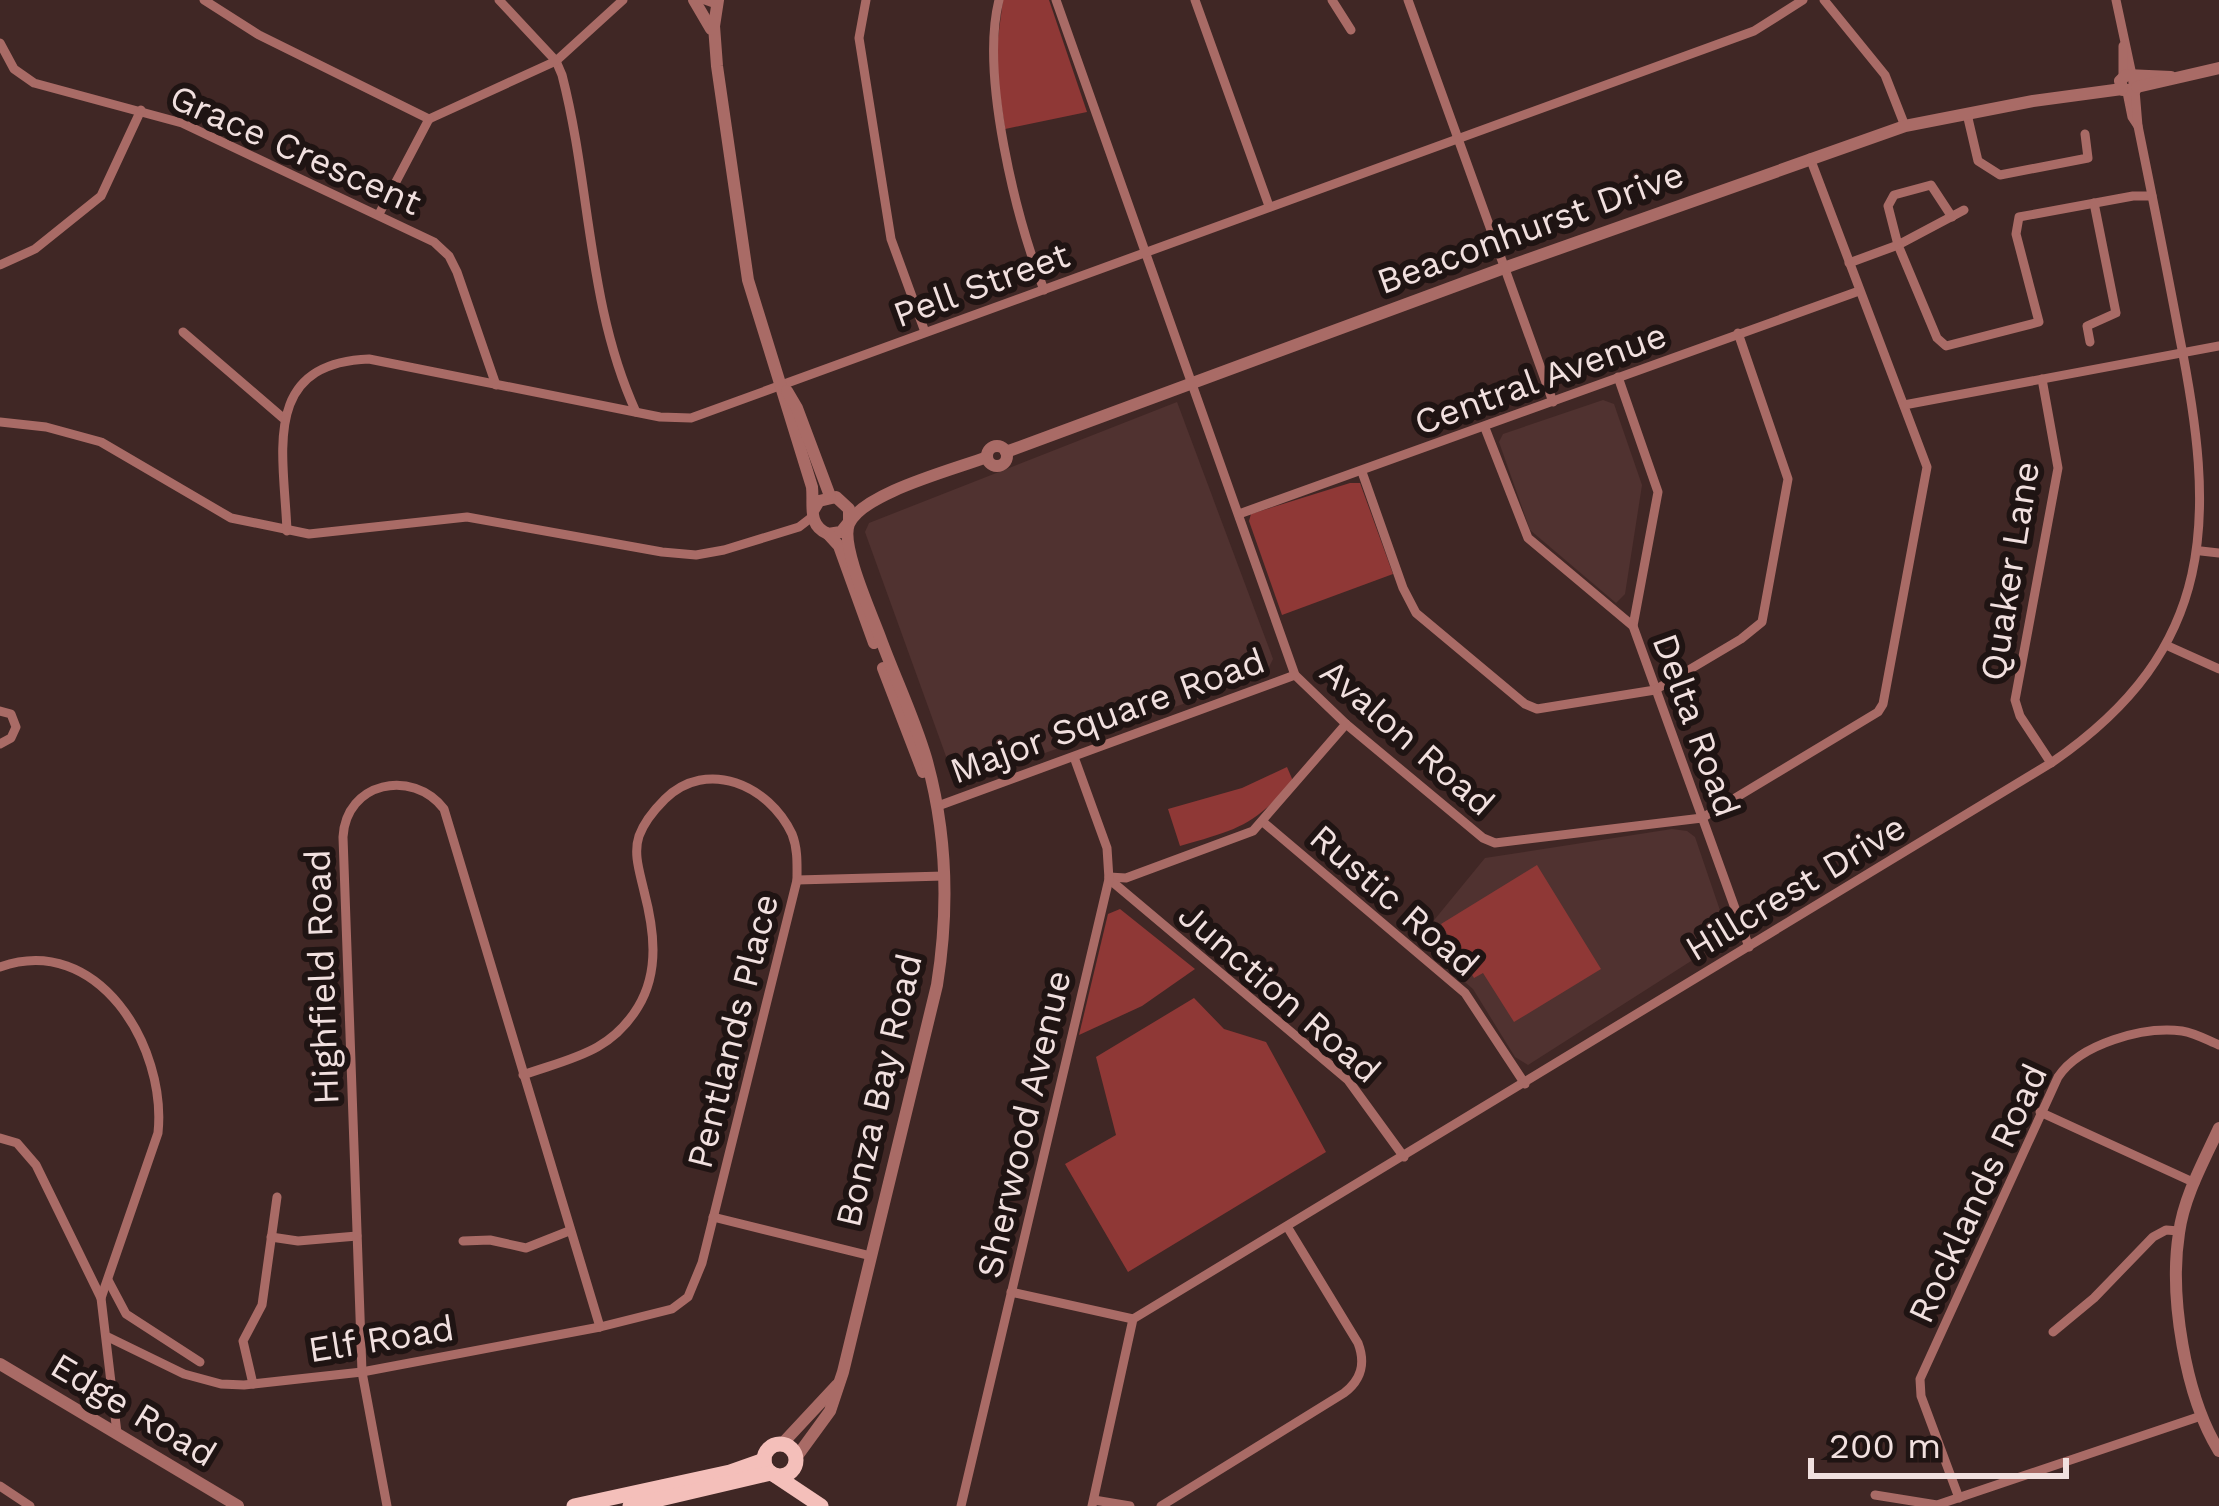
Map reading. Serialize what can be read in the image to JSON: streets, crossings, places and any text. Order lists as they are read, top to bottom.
{
  "streets": {
    "street": [
      "Grace Crescent",
      "Beaconhurst Drive",
      "Pell Street",
      "Central Avenue",
      "Quaker Lane",
      "Major Square Road",
      "Delta Road",
      "Avalon Road",
      "Hillcrest Drive",
      "Rustic Road",
      "Highfield Road",
      "Junction Road",
      "Pentlands Place",
      "Bonza Bay Road",
      "Sherwood Avenue",
      "Rocklands Road",
      "Elf Road",
      "Edge Road"
    ]
  },
  "crossings": [
    ["Grace Crescent", "Pell Street"],
    ["Beaconhurst Drive", "Avalon Road"],
    ["Beaconhurst Drive", "Hillcrest Drive"],
    ["Pell Street", "Avalon Road"],
    ["Central Avenue", "Delta Road"],
    ["Central Avenue", "Avalon Road"],
    ["Quaker Lane", "Hillcrest Drive"],
    ["Major Square Road", "Avalon Road"],
    ["Major Square Road", "Bonza Bay Road"],
    ["Major Square Road", "Sherwood Avenue"],
    ["Delta Road", "Avalon Road"],
    ["Delta Road", "Hillcrest Drive"],
    ["Hillcrest Drive", "Rustic Road"],
    ["Hillcrest Drive", "Junction Road"],
    ["Highfield Road", "Pentlands Place"],
    ["Highfield Road", "Elf Road"],
    ["Junction Road", "Sherwood Avenue"],
    ["Pentlands Place", "Elf Road"]
  ],
  "scale_bar": "200 m"
}
